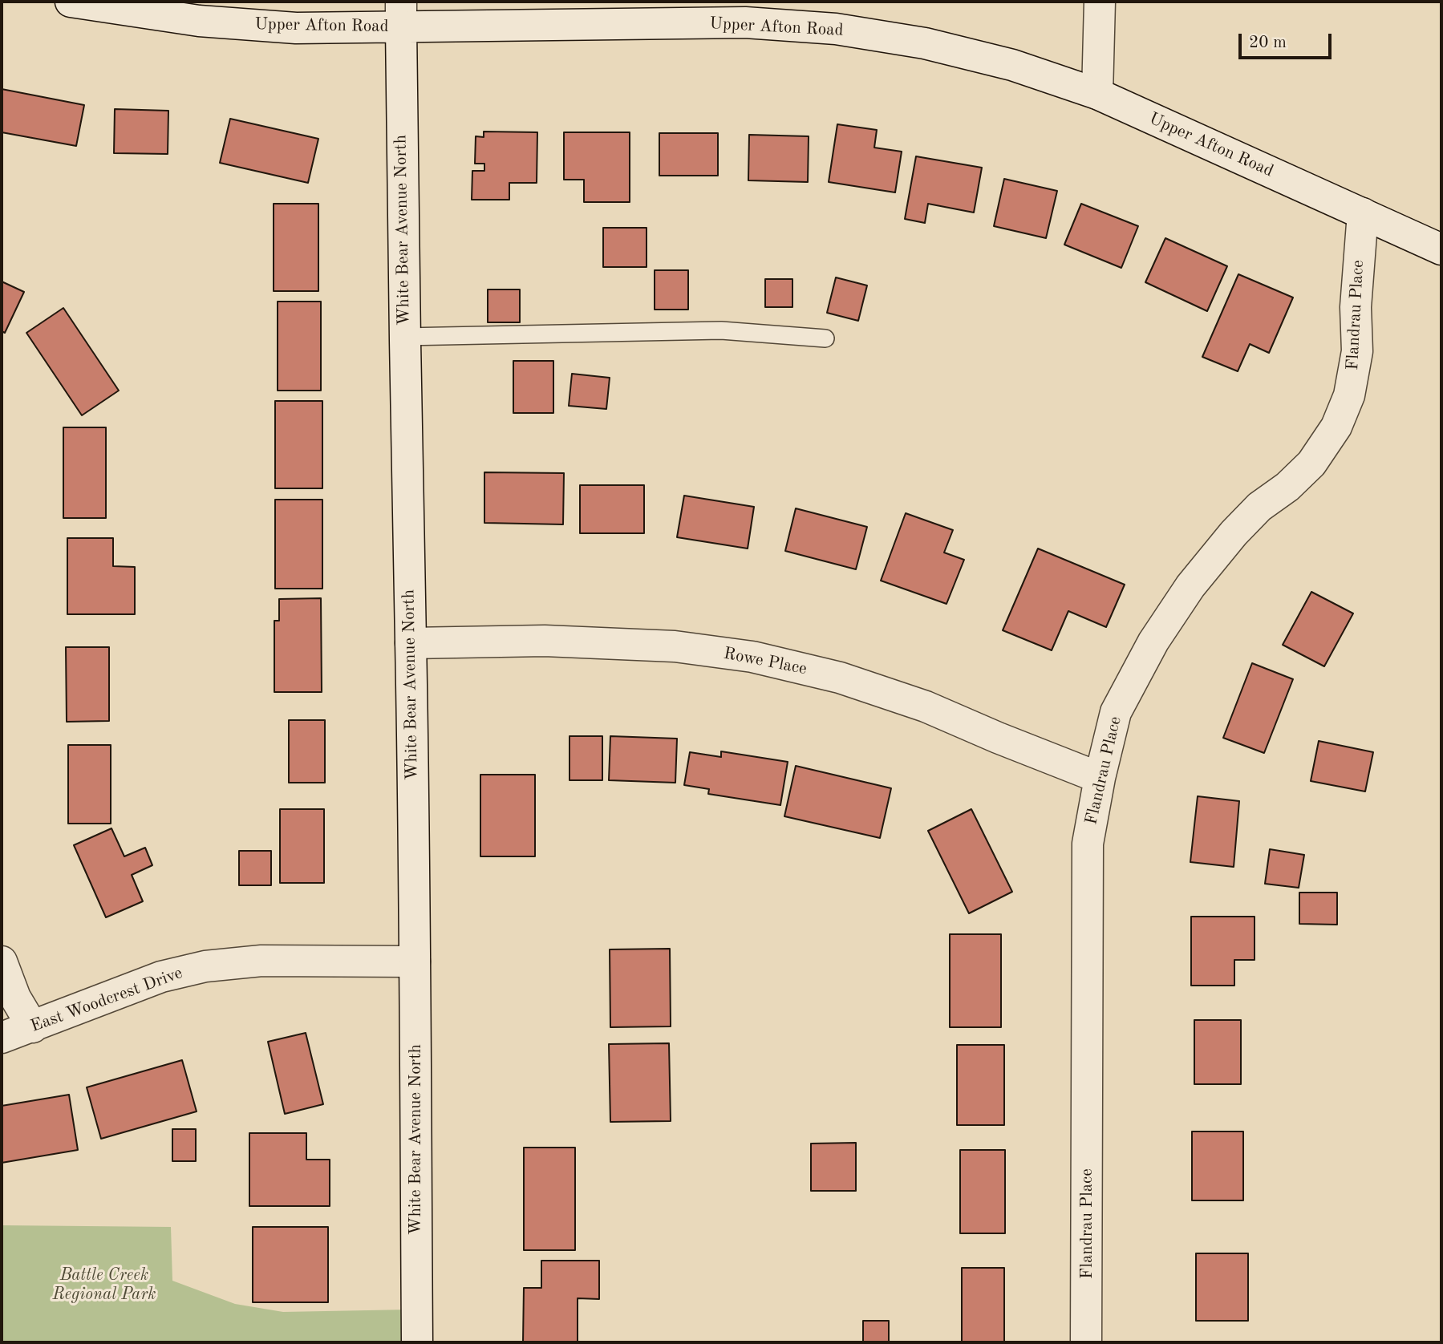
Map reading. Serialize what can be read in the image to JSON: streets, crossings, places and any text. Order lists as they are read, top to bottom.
{
  "streets": {
    "street": [
      "Upper Afton Road",
      "White Bear Avenue North",
      "Flandrau Place",
      "Rowe Place",
      "East Woodcrest Drive"
    ]
  },
  "crossings": [
    ["Upper Afton Road", "White Bear Avenue North"],
    ["Upper Afton Road", "Flandrau Place"],
    ["White Bear Avenue North", "Rowe Place"],
    ["White Bear Avenue North", "East Woodcrest Drive"],
    ["Flandrau Place", "Rowe Place"]
  ],
  "parks": ["Battle Creek Regional Park"],
  "scale_bar": "20 m"
}
